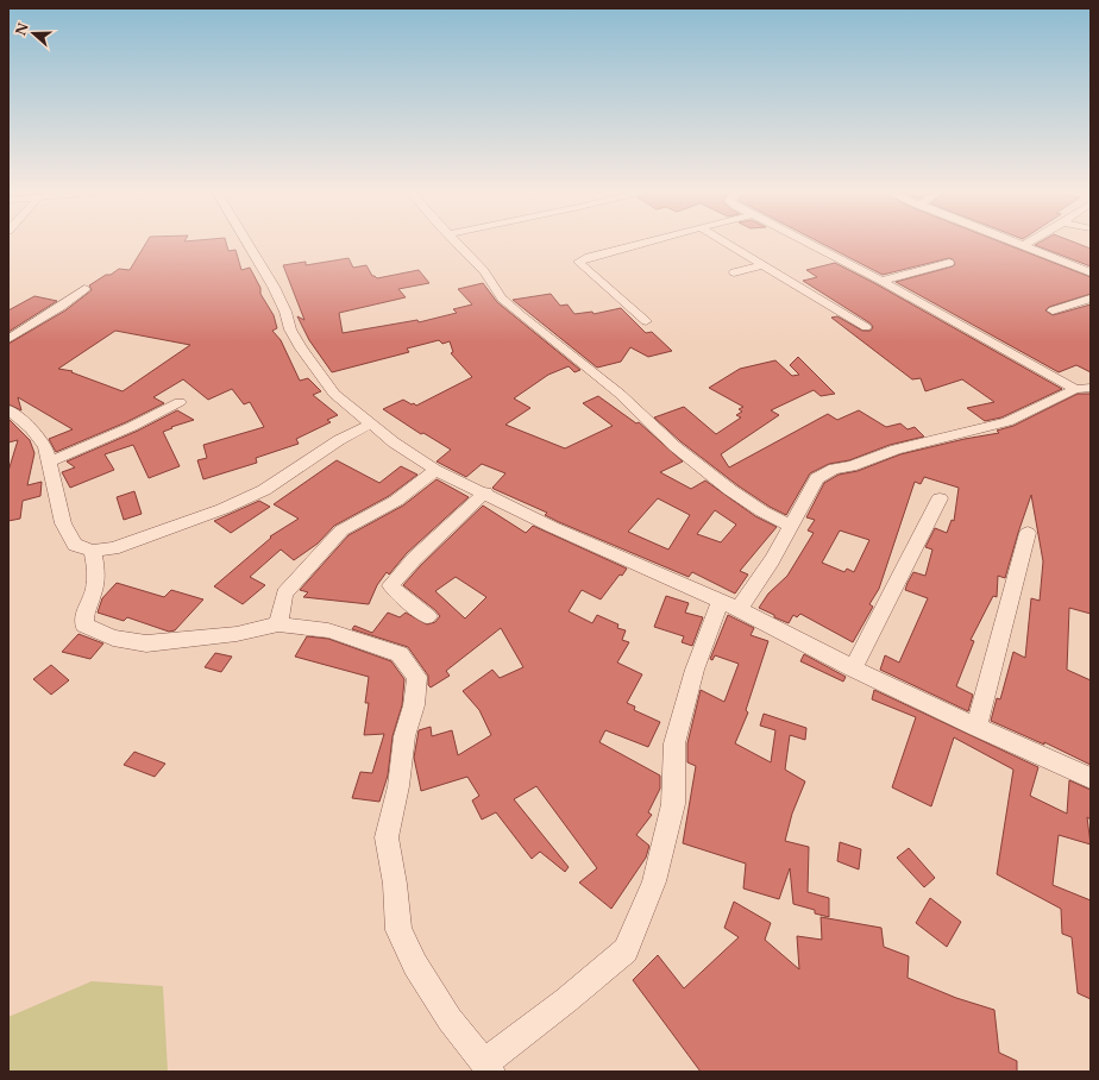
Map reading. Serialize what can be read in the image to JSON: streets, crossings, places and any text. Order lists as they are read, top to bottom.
{
  "north": "left"
}
